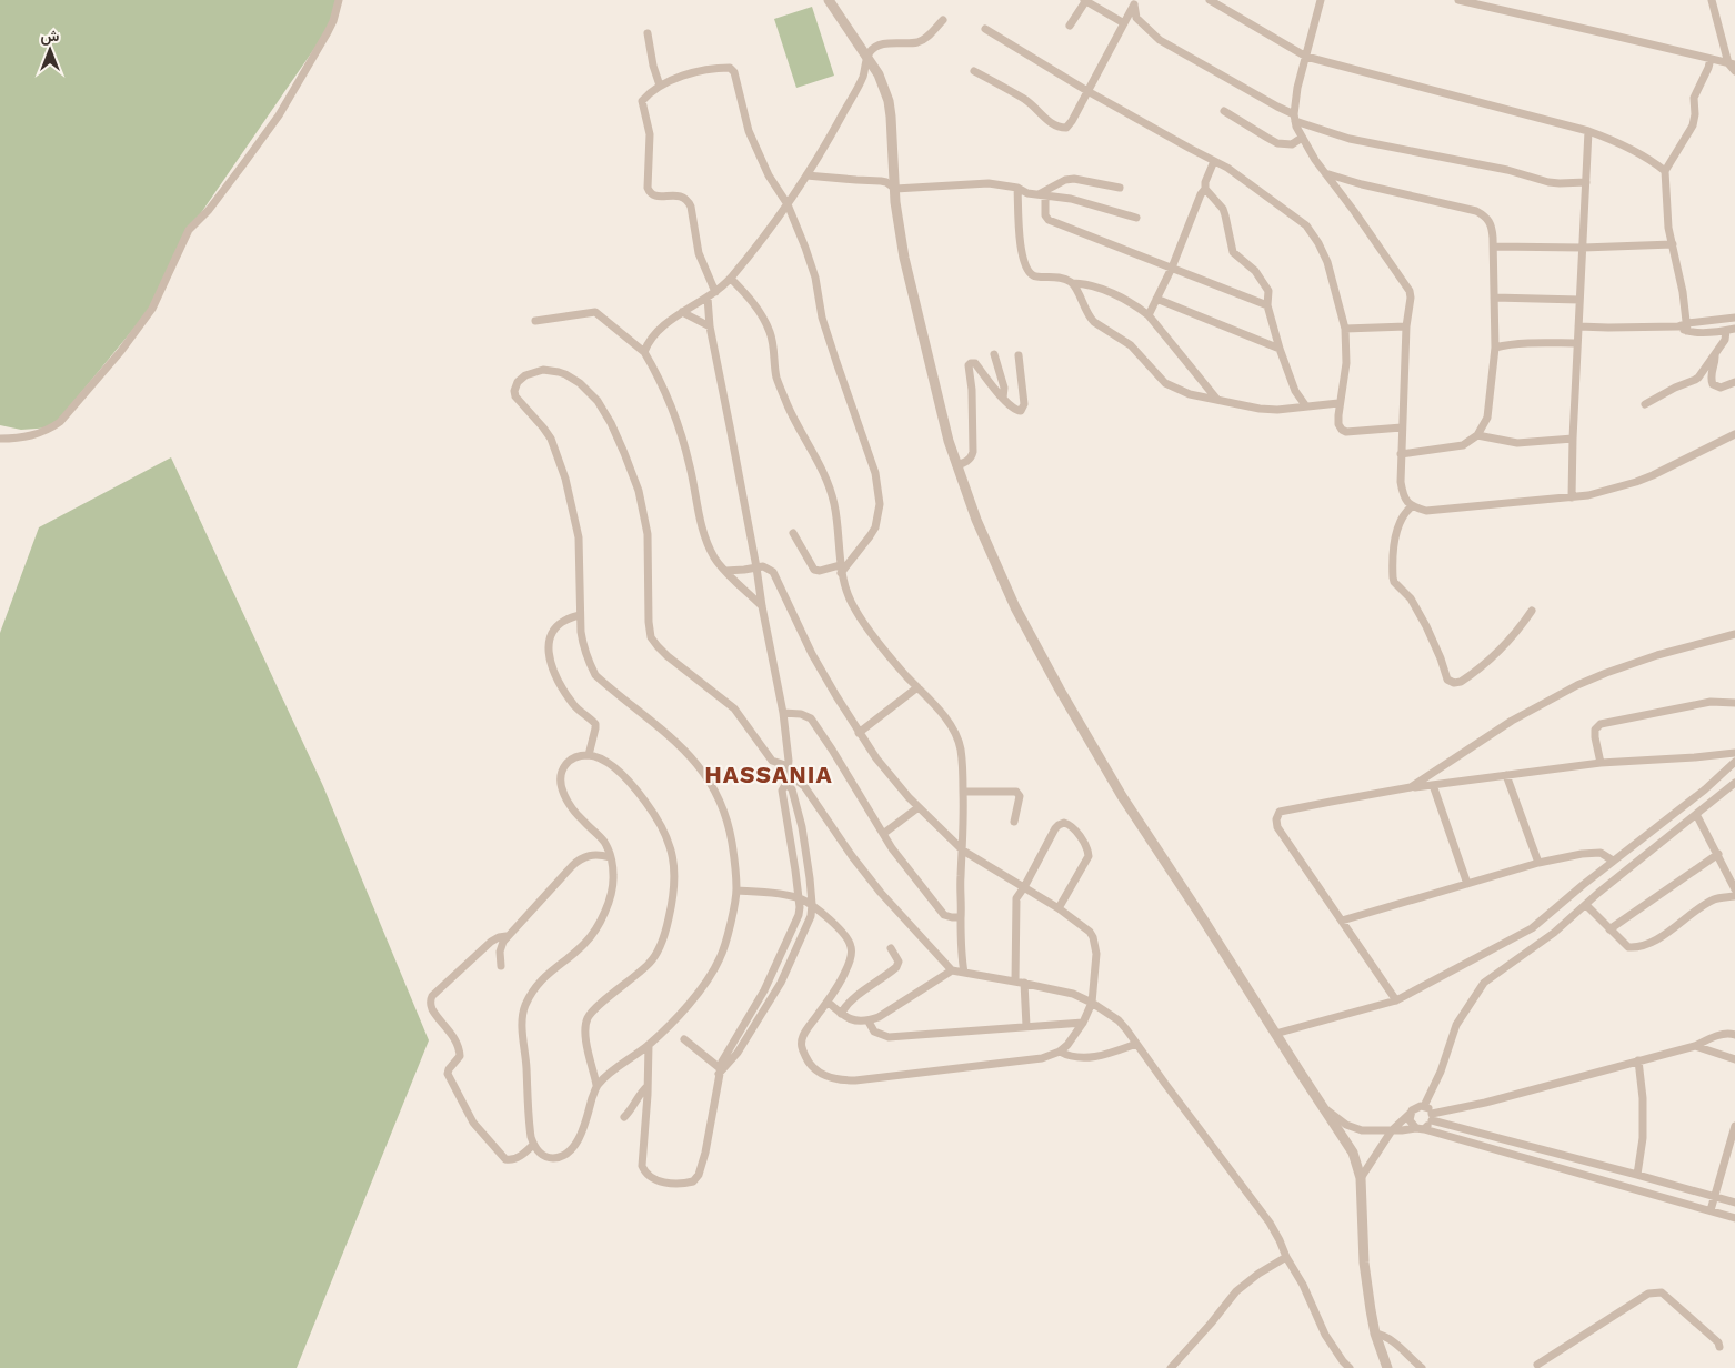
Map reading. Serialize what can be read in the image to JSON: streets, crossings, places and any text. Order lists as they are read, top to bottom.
{
  "districts": ["HASSANIA"],
  "north": "top"
}
